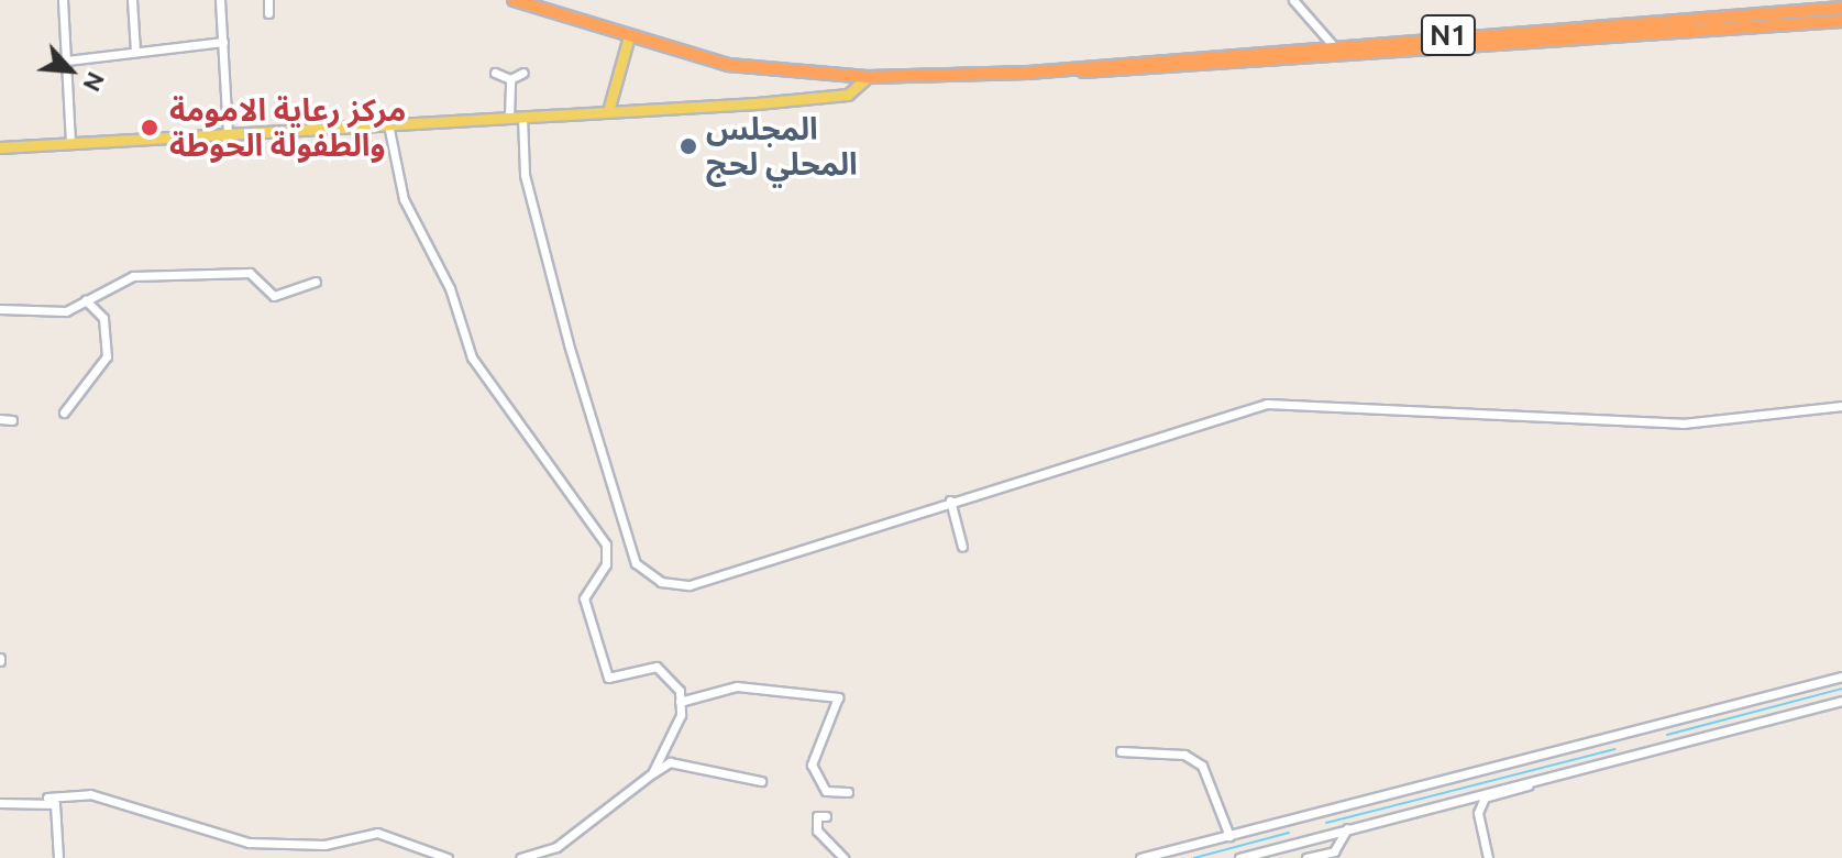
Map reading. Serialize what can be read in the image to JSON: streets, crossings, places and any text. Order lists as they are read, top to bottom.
{
  "streets": {
    "highway": ["N1"]
  },
  "places": ["مركز رعاية الامومة والطفولة الحوطة", "المجلس المحلي لحج"],
  "north": "bottom right"
}
